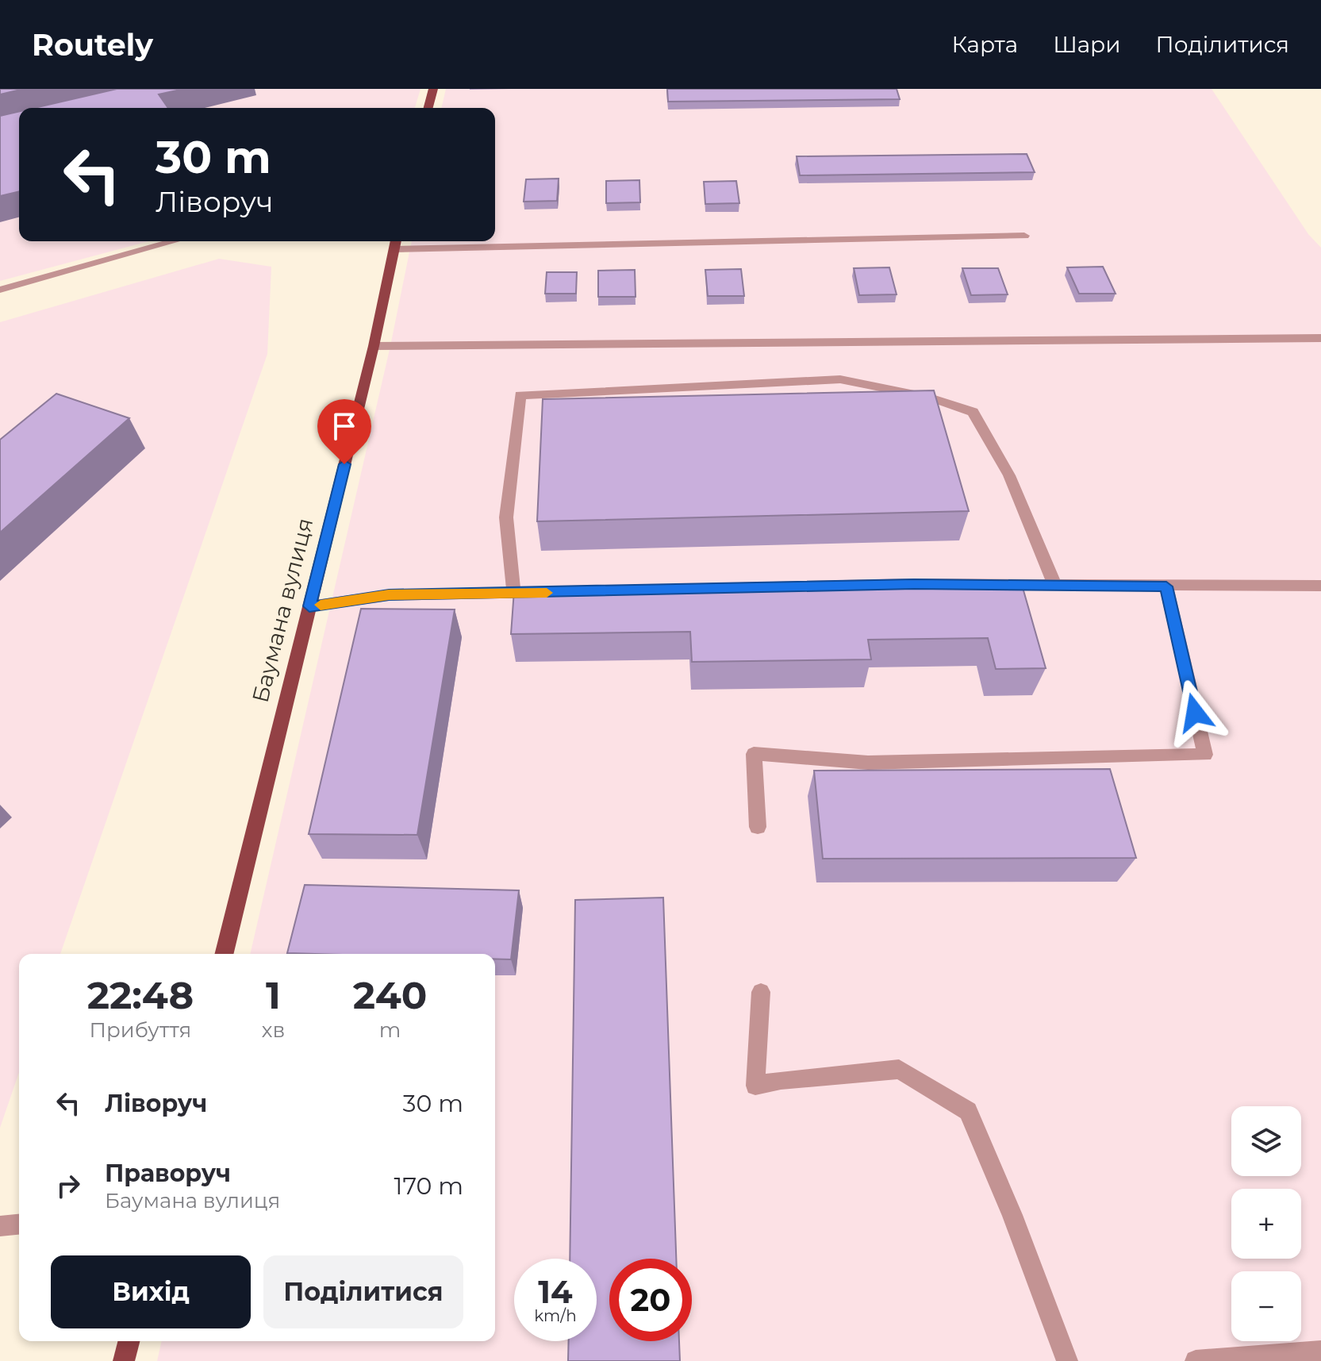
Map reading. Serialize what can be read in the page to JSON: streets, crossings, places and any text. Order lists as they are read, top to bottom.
{
  "streets": {
    "main road": ["Баумана вулиця"]
  },
  "page": {
    "header": "Routely",
    "nav": ["Карта", "Шари", "Поділитися"],
    "turn": ["30 m", "Ліворуч"],
    "eta": [
      "22:48",
      "Прибуття",
      "1",
      "хв",
      "240",
      "m"
    ],
    "list": [
      {
        "name": "Ліворуч",
        "value": "30 m"
      },
      {
        "name": "Праворуч",
        "note": "Баумана вулиця",
        "value": "170 m"
      }
    ],
    "map_buttons": ["+", "−"],
    "buttons": ["Вихід", "Поділитися"],
    "speed": "14 km/h",
    "limit": "20"
  }
}
